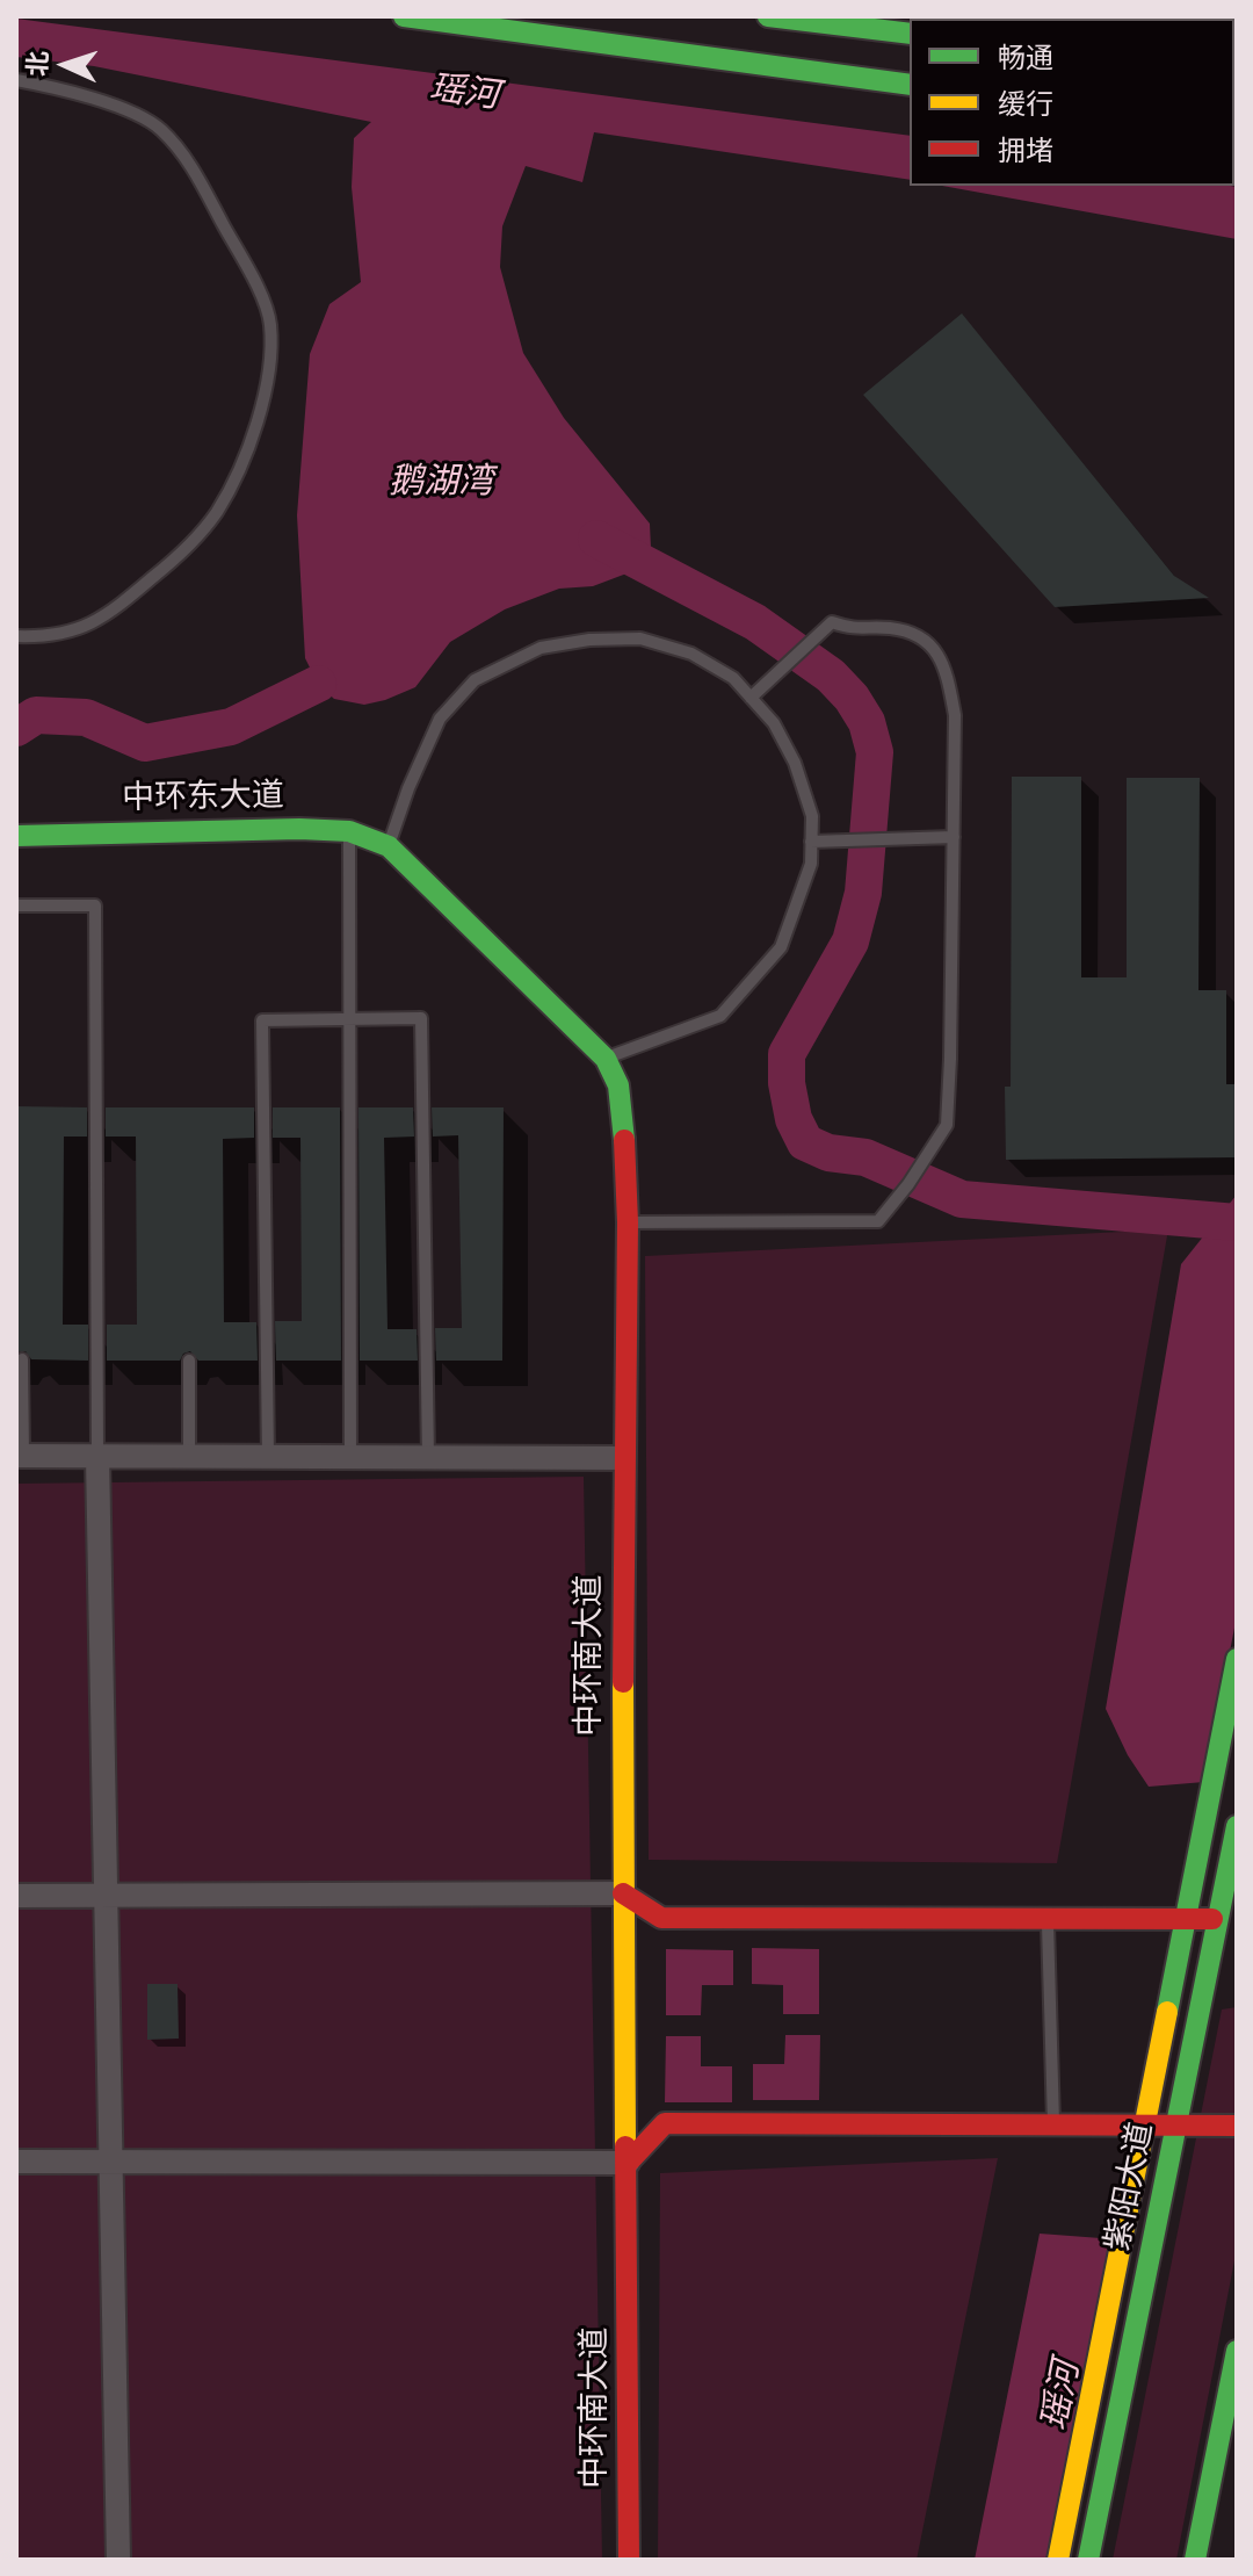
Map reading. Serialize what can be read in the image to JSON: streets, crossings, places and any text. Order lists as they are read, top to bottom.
{
  "streets": {
    "main road": ["中环东大道", "中环南大道", "紫阳大道"]
  },
  "crossings": [
    ["中环东大道", "中环南大道"]
  ],
  "water": ["瑶河", "鹅湖湾"],
  "legend": ["畅通", "缓行", "拥堵"],
  "north": "left"
}
